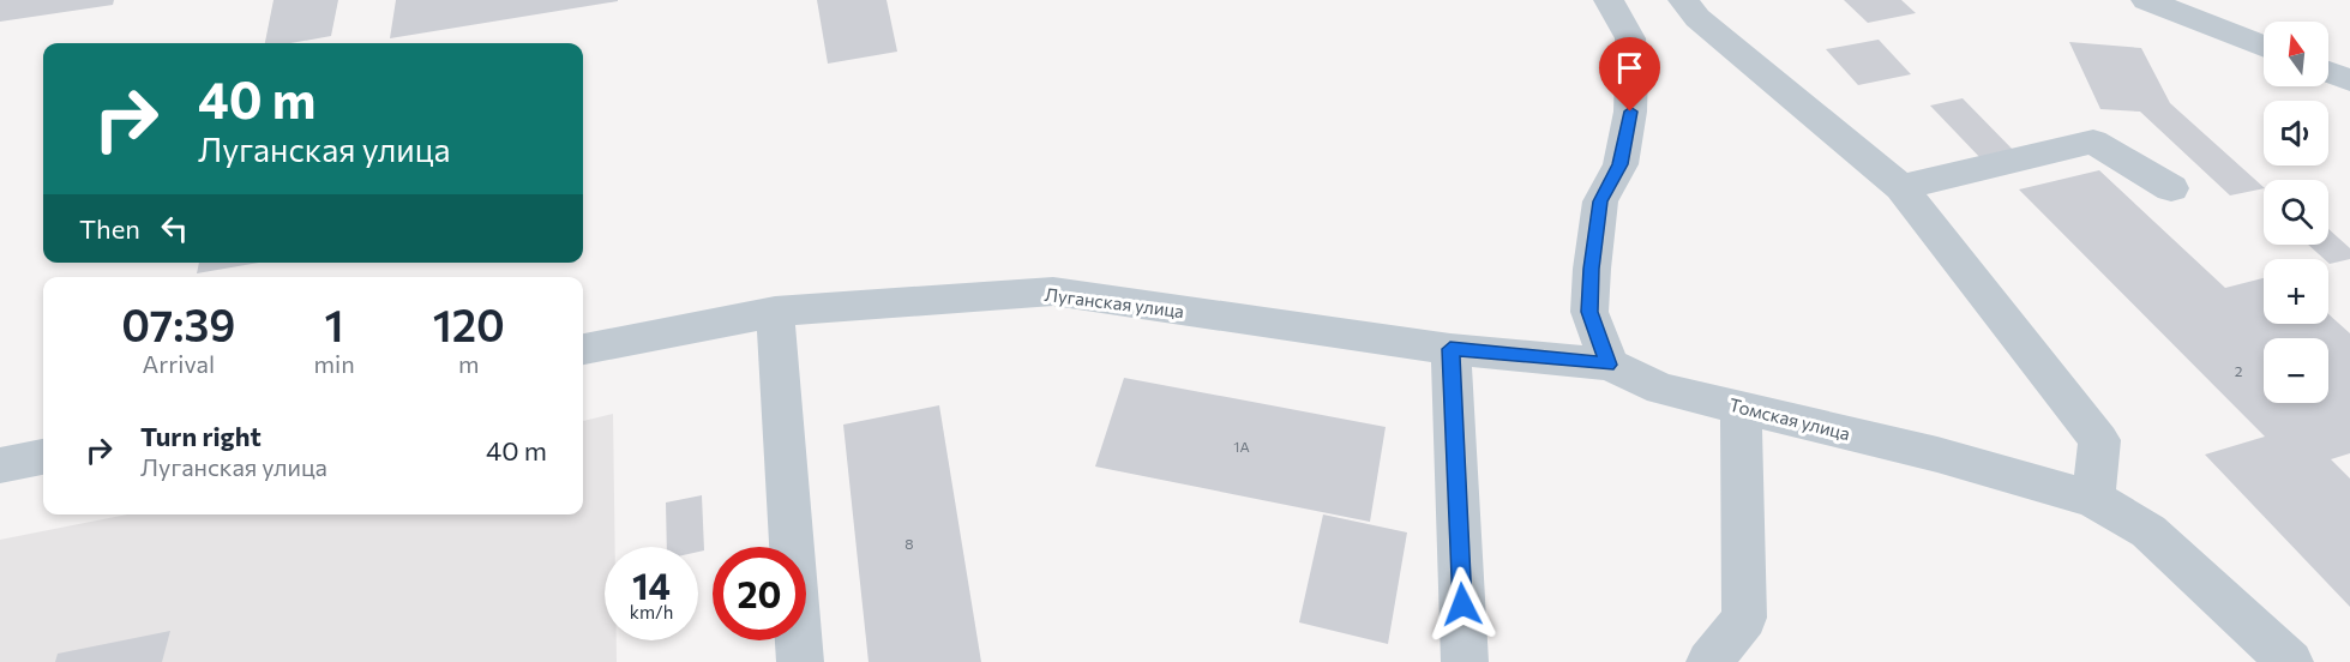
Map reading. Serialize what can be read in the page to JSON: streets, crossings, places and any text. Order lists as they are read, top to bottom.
{
  "streets": {
    "street": ["Луганская улица", "Томская улица"]
  },
  "crossings": [
    ["Луганская улица", "Томская улица"]
  ],
  "house_numbers": ["2", "1А", "8"],
  "north": "top",
  "page": {
    "map_buttons": ["+", "−"],
    "turn": ["40 m", "Луганская улица"],
    "then": "Then",
    "eta": [
      "07:39",
      "Arrival",
      "1",
      "min",
      "120",
      "m"
    ],
    "list": [
      {
        "name": "Turn right",
        "note": "Луганская улица",
        "value": "40 m"
      }
    ],
    "speed": "14 km/h",
    "limit": "20"
  }
}
